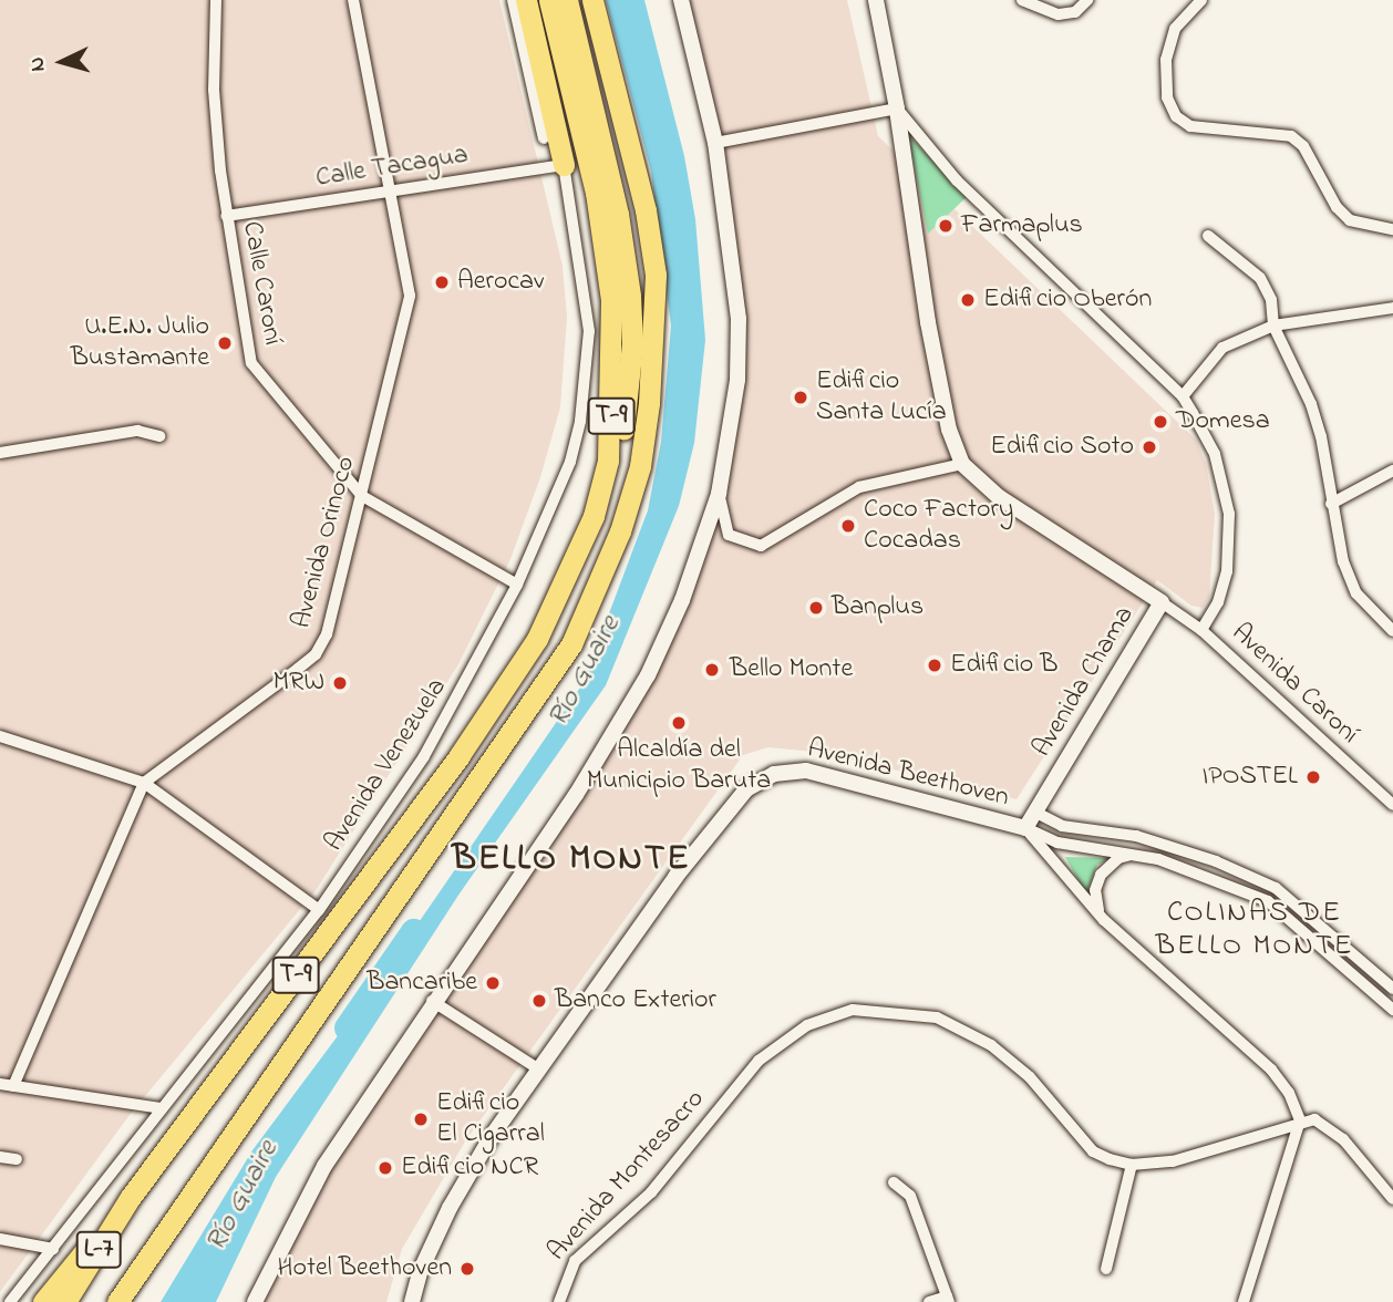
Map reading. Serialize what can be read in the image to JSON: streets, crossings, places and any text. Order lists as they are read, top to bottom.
{
  "streets": {
    "highway": ["T-9", "L-7"],
    "street": [
      "Calle Tacagua",
      "Calle Caroní",
      "Avenida Orinoco",
      "Avenida Chama",
      "Avenida Caroní",
      "Avenida Venezuela",
      "Avenida Beethoven",
      "Avenida Montesacro"
    ]
  },
  "crossings": [
    ["Calle Tacagua", "Calle Caroní"],
    ["Calle Tacagua", "Avenida Orinoco"],
    ["Calle Tacagua", "Avenida Venezuela"],
    ["Calle Caroní", "Avenida Orinoco"],
    ["Calle Caroní", "Avenida Venezuela"],
    ["T-9", "L-7"],
    ["Avenida Chama", "Avenida Caroní"],
    ["Avenida Chama", "Avenida Beethoven"]
  ],
  "districts": ["BELLO MONTE", "COLINAS DE BELLO MONTE"],
  "water": ["Río Guaire"],
  "places": [
    "Farmaplus",
    "Aerocav",
    "Edificio Oberón",
    "U.E.N. Julio Bustamante",
    "Edificio Santa Lucía",
    "Domesa",
    "Edificio Soto",
    "Coco Factory Cocadas",
    "Banplus",
    "Edificio B",
    "Bello Monte",
    "MRW",
    "Alcaldía del Municipio Baruta",
    "IPOSTEL",
    "Bancaribe",
    "Banco Exterior",
    "Edificio El Cigarral",
    "Edificio NCR",
    "Hotel Beethoven"
  ],
  "north": "left"
}
